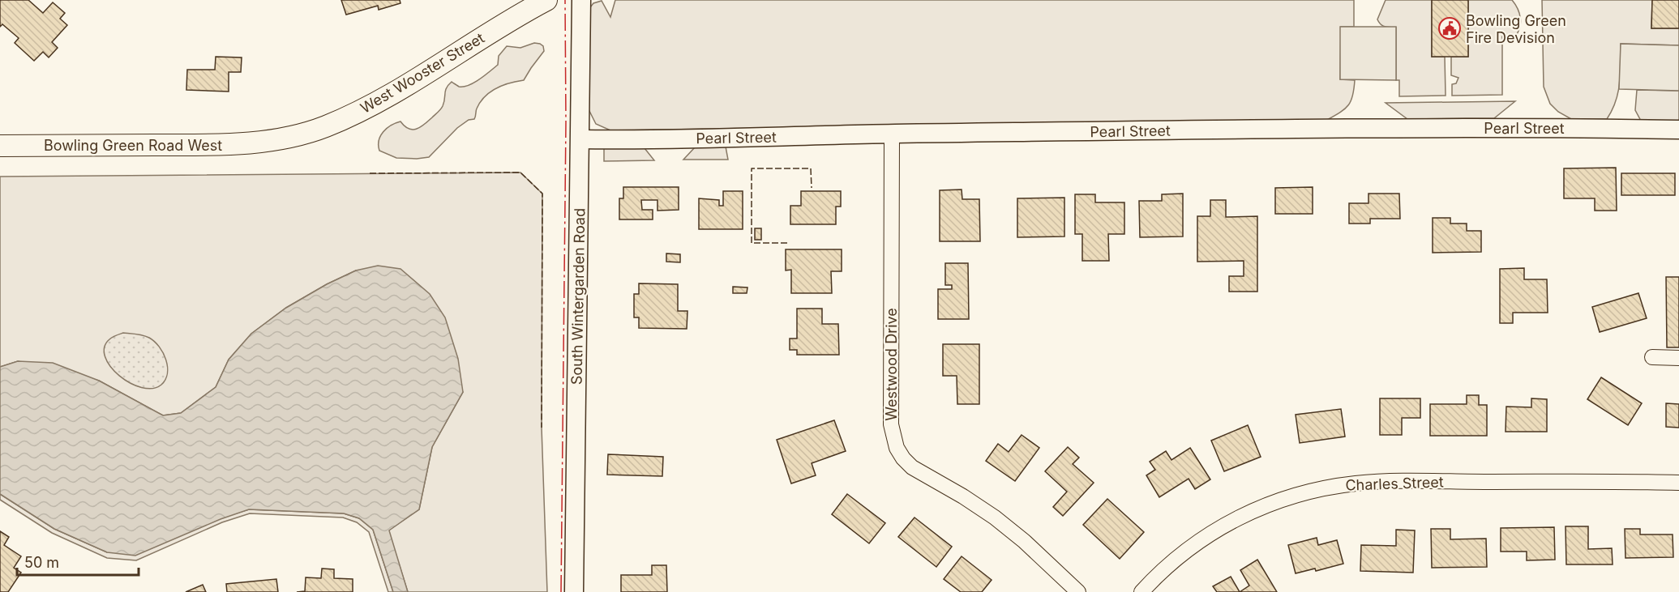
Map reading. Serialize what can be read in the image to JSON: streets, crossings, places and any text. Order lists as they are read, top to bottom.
{
  "streets": {
    "main road": ["West Wooster Street", "Bowling Green Road West"],
    "street": [
      "Pearl Street",
      "South Wintergarden Road",
      "Westwood Drive",
      "Charles Street"
    ]
  },
  "crossings": [
    ["West Wooster Street", "Bowling Green Road West"],
    ["Pearl Street", "South Wintergarden Road"],
    ["Pearl Street", "Westwood Drive"]
  ],
  "places": {
    "public building": ["Bowling Green Fire Devision"]
  },
  "scale_bar": "50 m"
}
